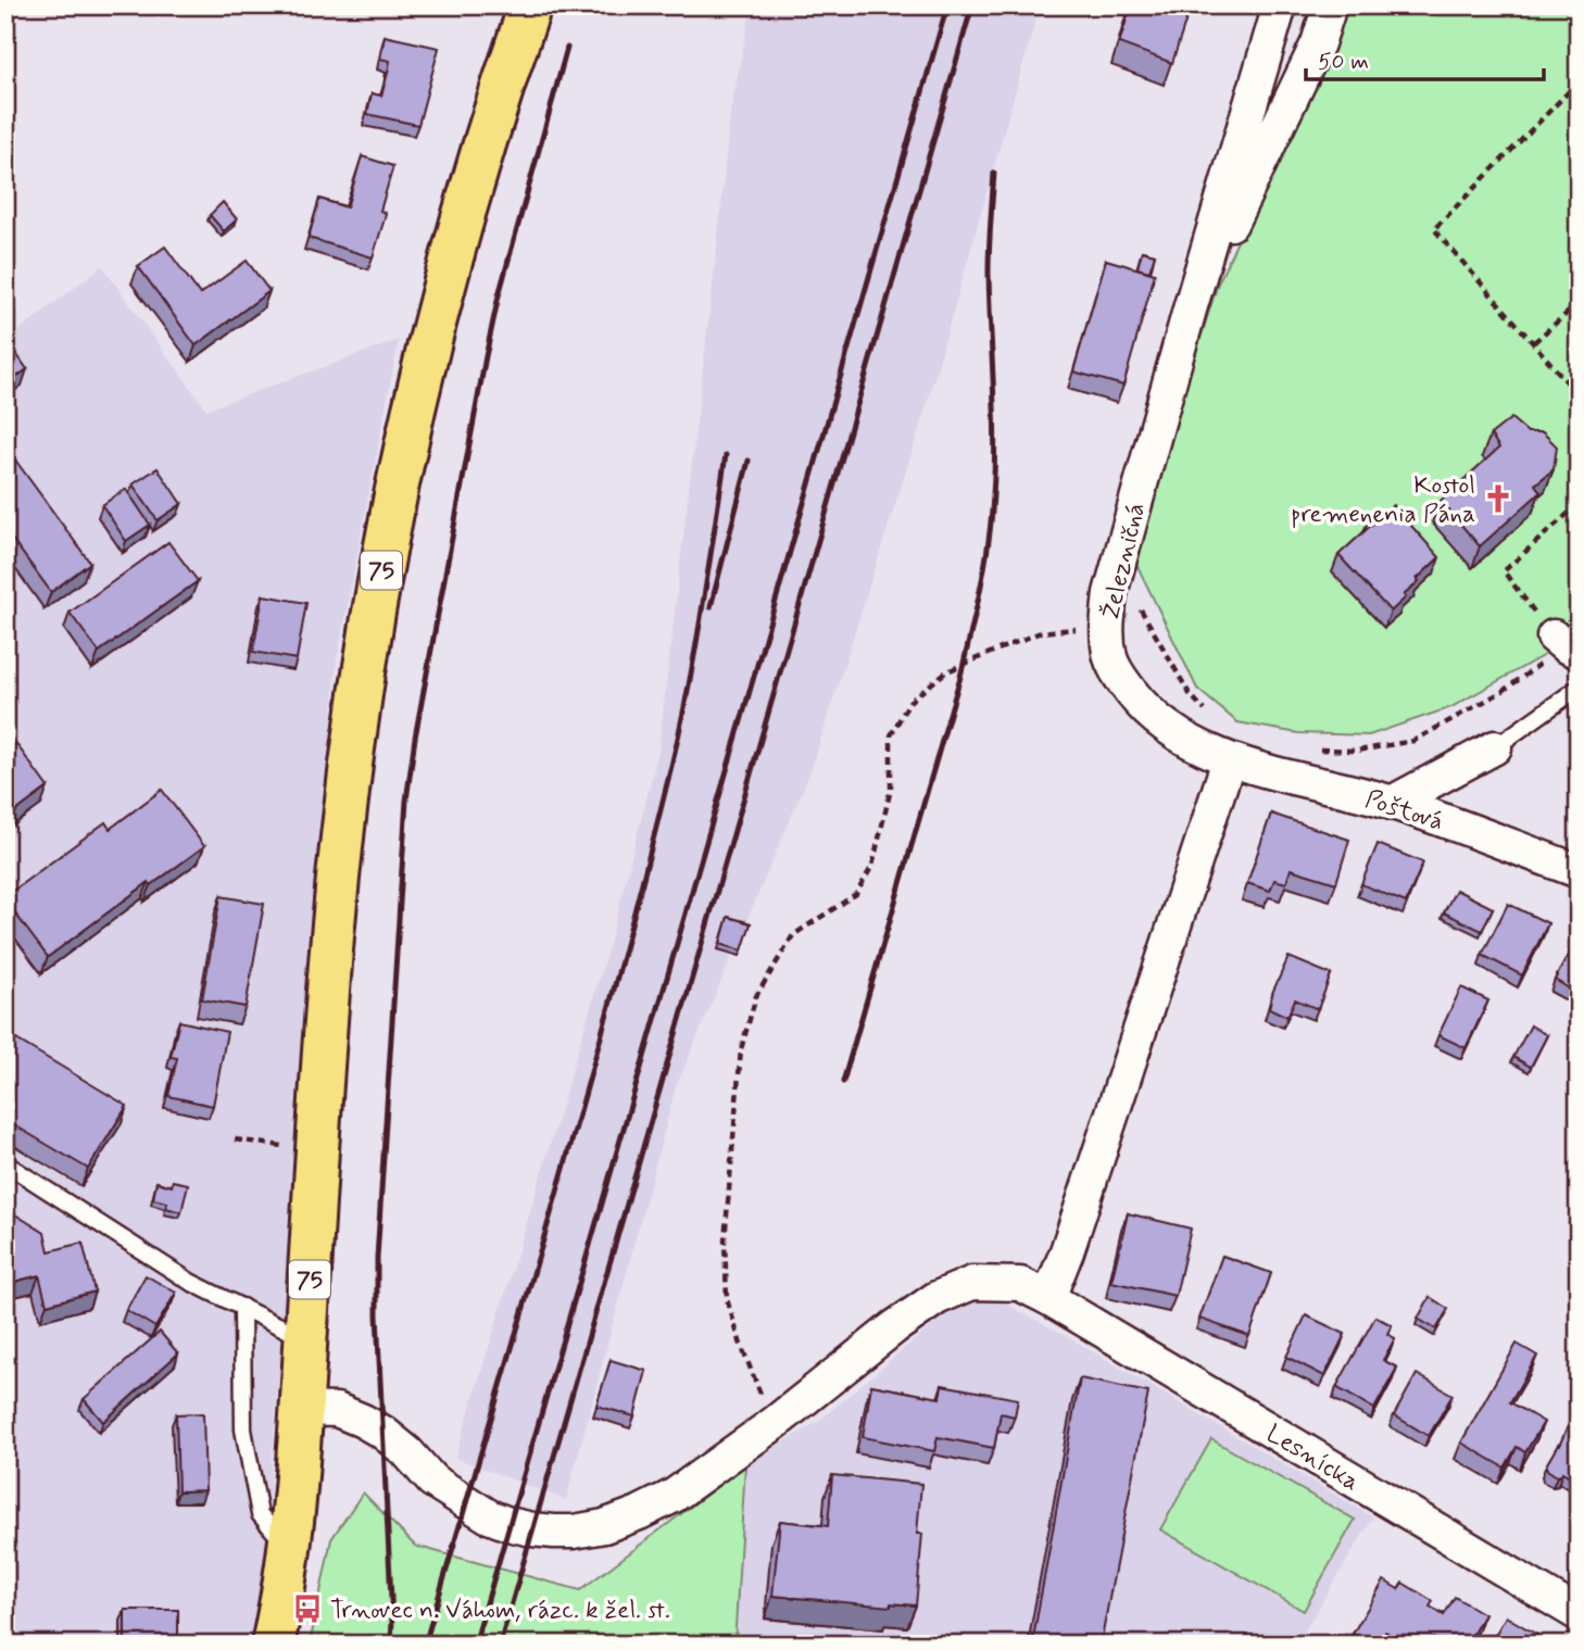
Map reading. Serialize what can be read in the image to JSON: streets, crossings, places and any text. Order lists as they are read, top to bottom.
{
  "streets": {
    "main road": ["75"],
    "street": ["Železničná", "Poštová", "Lesnícka"]
  },
  "crossings": [
    ["Železničná", "Poštová"],
    ["75", "Lesnícka"]
  ],
  "places": {
    "church": ["Kostol premenenia Pána"],
    "bus stop": ["Trnovec n. Váhom, rázc. k žel. st."]
  },
  "scale_bar": "50 m"
}
